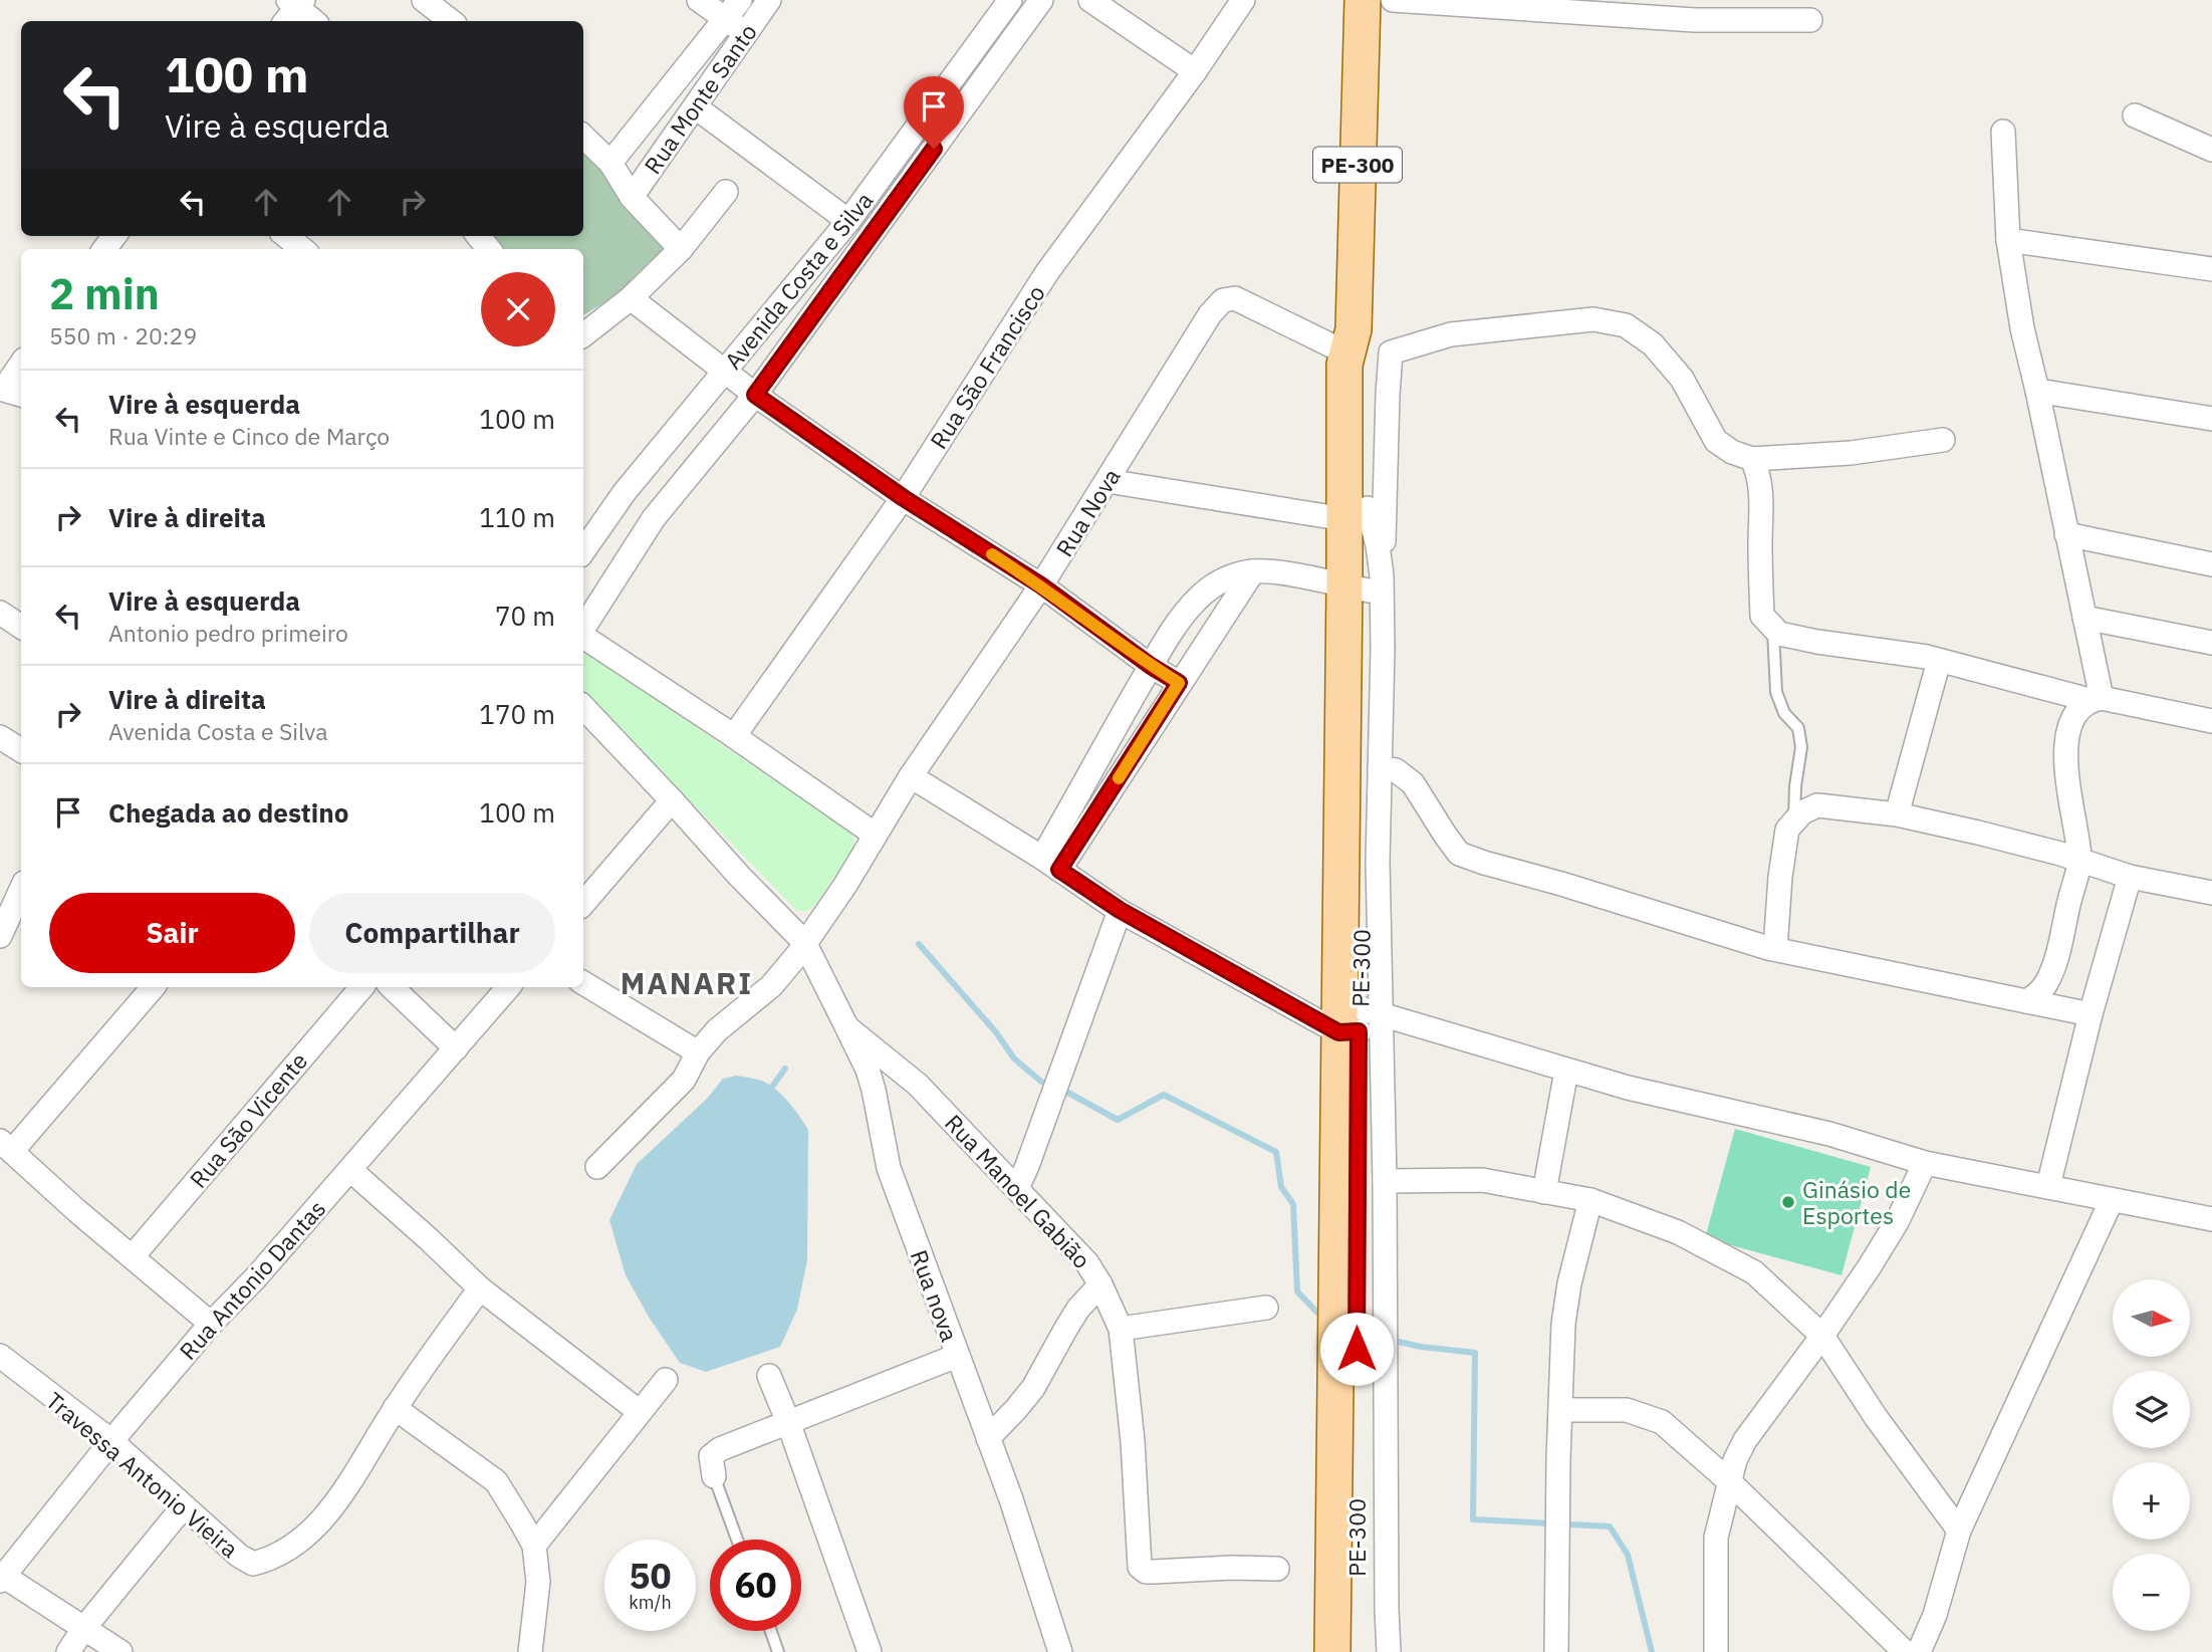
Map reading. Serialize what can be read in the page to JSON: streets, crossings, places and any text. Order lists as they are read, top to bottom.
{
  "streets": {
    "main road": ["PE-300"],
    "street": [
      "Rua Monte Santo",
      "Avenida Costa e Silva",
      "Rua São Francisco",
      "Rua Nova",
      "Rua São Vicente",
      "Rua Manoel Gabião",
      "Rua Antonio Dantas",
      "Rua nova",
      "Travessa Antonio Vieira"
    ]
  },
  "crossings": [
    ["Rua Monte Santo", "Avenida Costa e Silva"],
    ["PE-300", "Rua Nova"],
    ["Rua Nova", "Rua nova"],
    ["Rua Manoel Gabião", "Rua nova"],
    ["Rua Antonio Dantas", "Travessa Antonio Vieira"]
  ],
  "districts": ["MANARI"],
  "places": ["Ginásio de Esportes"],
  "north": "right",
  "page": {
    "turn": ["100 m", "Vire à esquerda"],
    "heading": ["2 min", "550 m · 20:29"],
    "list": [
      {
        "name": "Vire à esquerda",
        "note": "Rua Vinte e Cinco de Março",
        "value": "100 m"
      },
      {
        "name": "Vire à direita",
        "value": "110 m"
      },
      {
        "name": "Vire à esquerda",
        "note": "Antonio pedro primeiro",
        "value": "70 m"
      },
      {
        "name": "Vire à direita",
        "note": "Avenida Costa e Silva",
        "value": "170 m"
      },
      {
        "name": "Chegada ao destino",
        "value": "100 m"
      }
    ],
    "buttons": ["Sair", "Compartilhar"],
    "map_buttons": ["+", "−"],
    "speed": "50 km/h",
    "limit": "60"
  }
}
